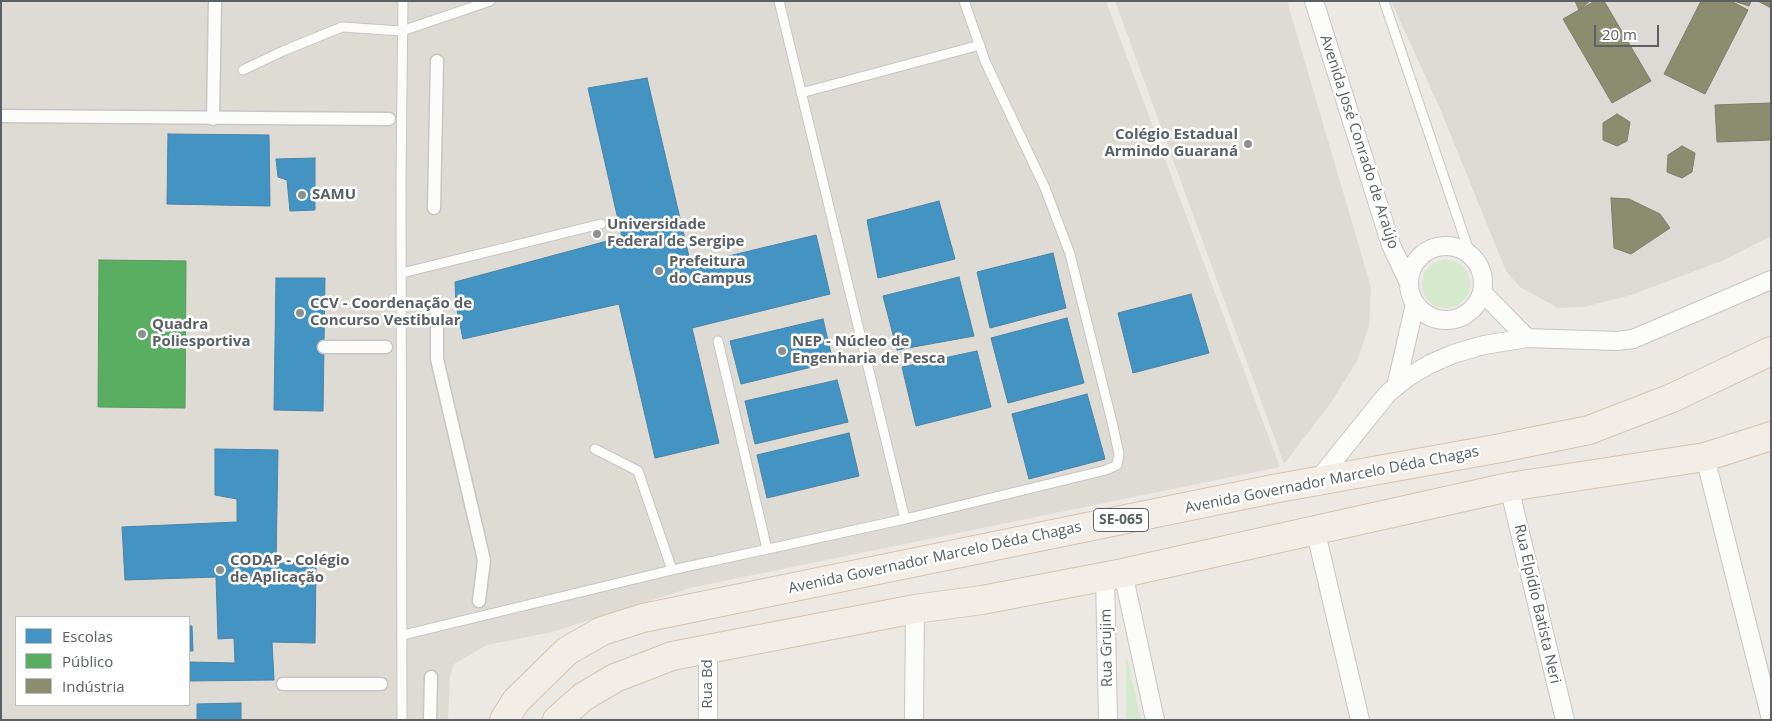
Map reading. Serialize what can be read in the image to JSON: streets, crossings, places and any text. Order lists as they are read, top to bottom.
{
  "streets": {
    "main road": ["Avenida Governador Marcelo Déda Chagas", "SE-065"],
    "street": [
      "Avenida José Conrado de Araújo",
      "Rua Elpídio Batista Neri",
      "Rua Grujim",
      "Rua Bd"
    ]
  },
  "places": [
    "Colégio Estadual Armindo Guaraná",
    "SAMU",
    "Universidade Federal de Sergipe",
    "Prefeitura do Campus",
    "CCV - Coordenação de Concurso Vestibular",
    "Quadra Poliesportiva",
    "NEP - Núcleo de Engenharia de Pesca",
    "CODAP - Colégio de Aplicação"
  ],
  "legend": ["Escolas", "Público", "Indústria"],
  "scale_bar": "20 m"
}
